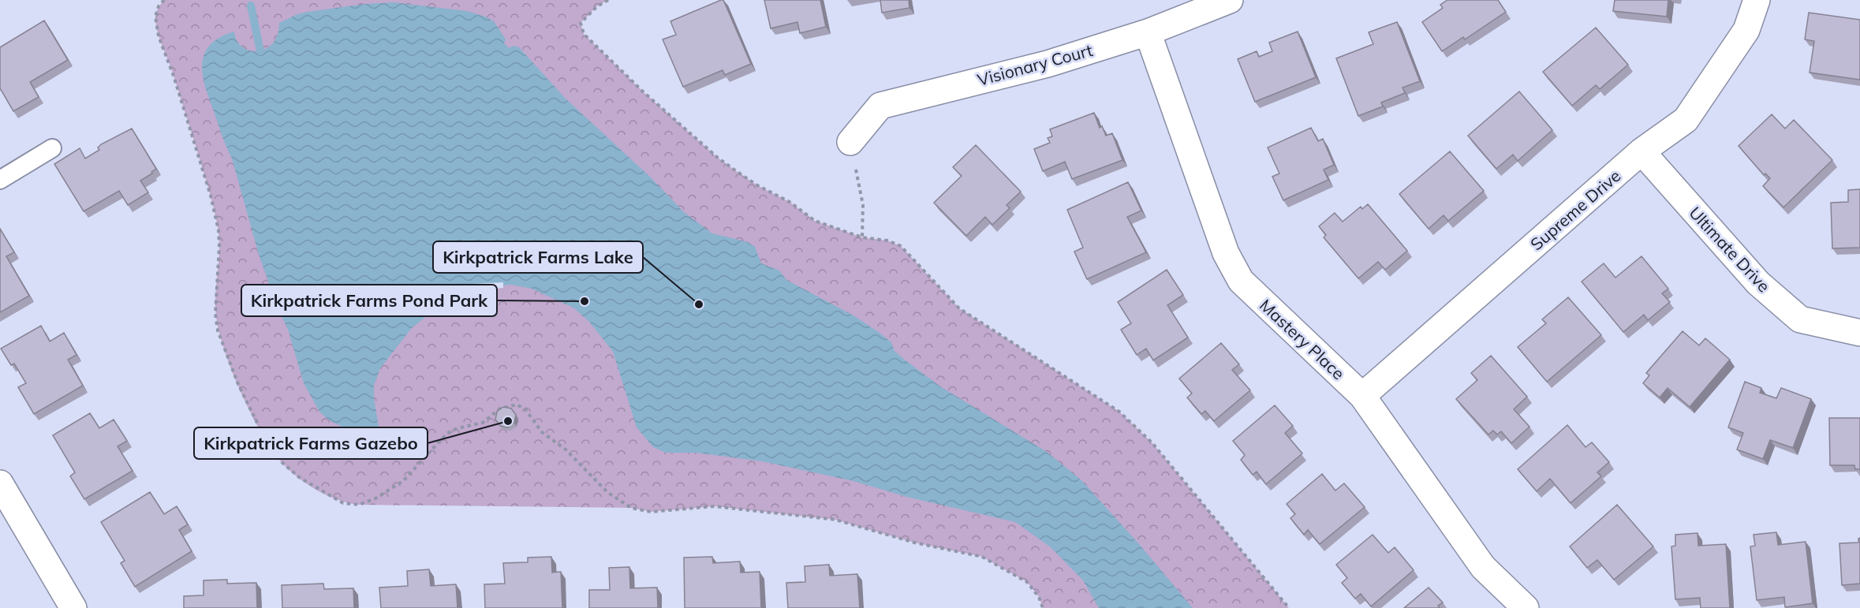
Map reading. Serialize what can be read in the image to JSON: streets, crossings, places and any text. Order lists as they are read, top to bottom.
{
  "streets": {
    "street": [
      "Visionary Court",
      "Supreme Drive",
      "Ultimate Drive",
      "Mastery Place"
    ]
  },
  "crossings": [
    ["Visionary Court", "Mastery Place"],
    ["Supreme Drive", "Ultimate Drive"],
    ["Supreme Drive", "Mastery Place"]
  ],
  "places": ["Kirkpatrick Farms Pond Park", "Kirkpatrick Farms Lake", "Kirkpatrick Farms Gazebo"]
}
